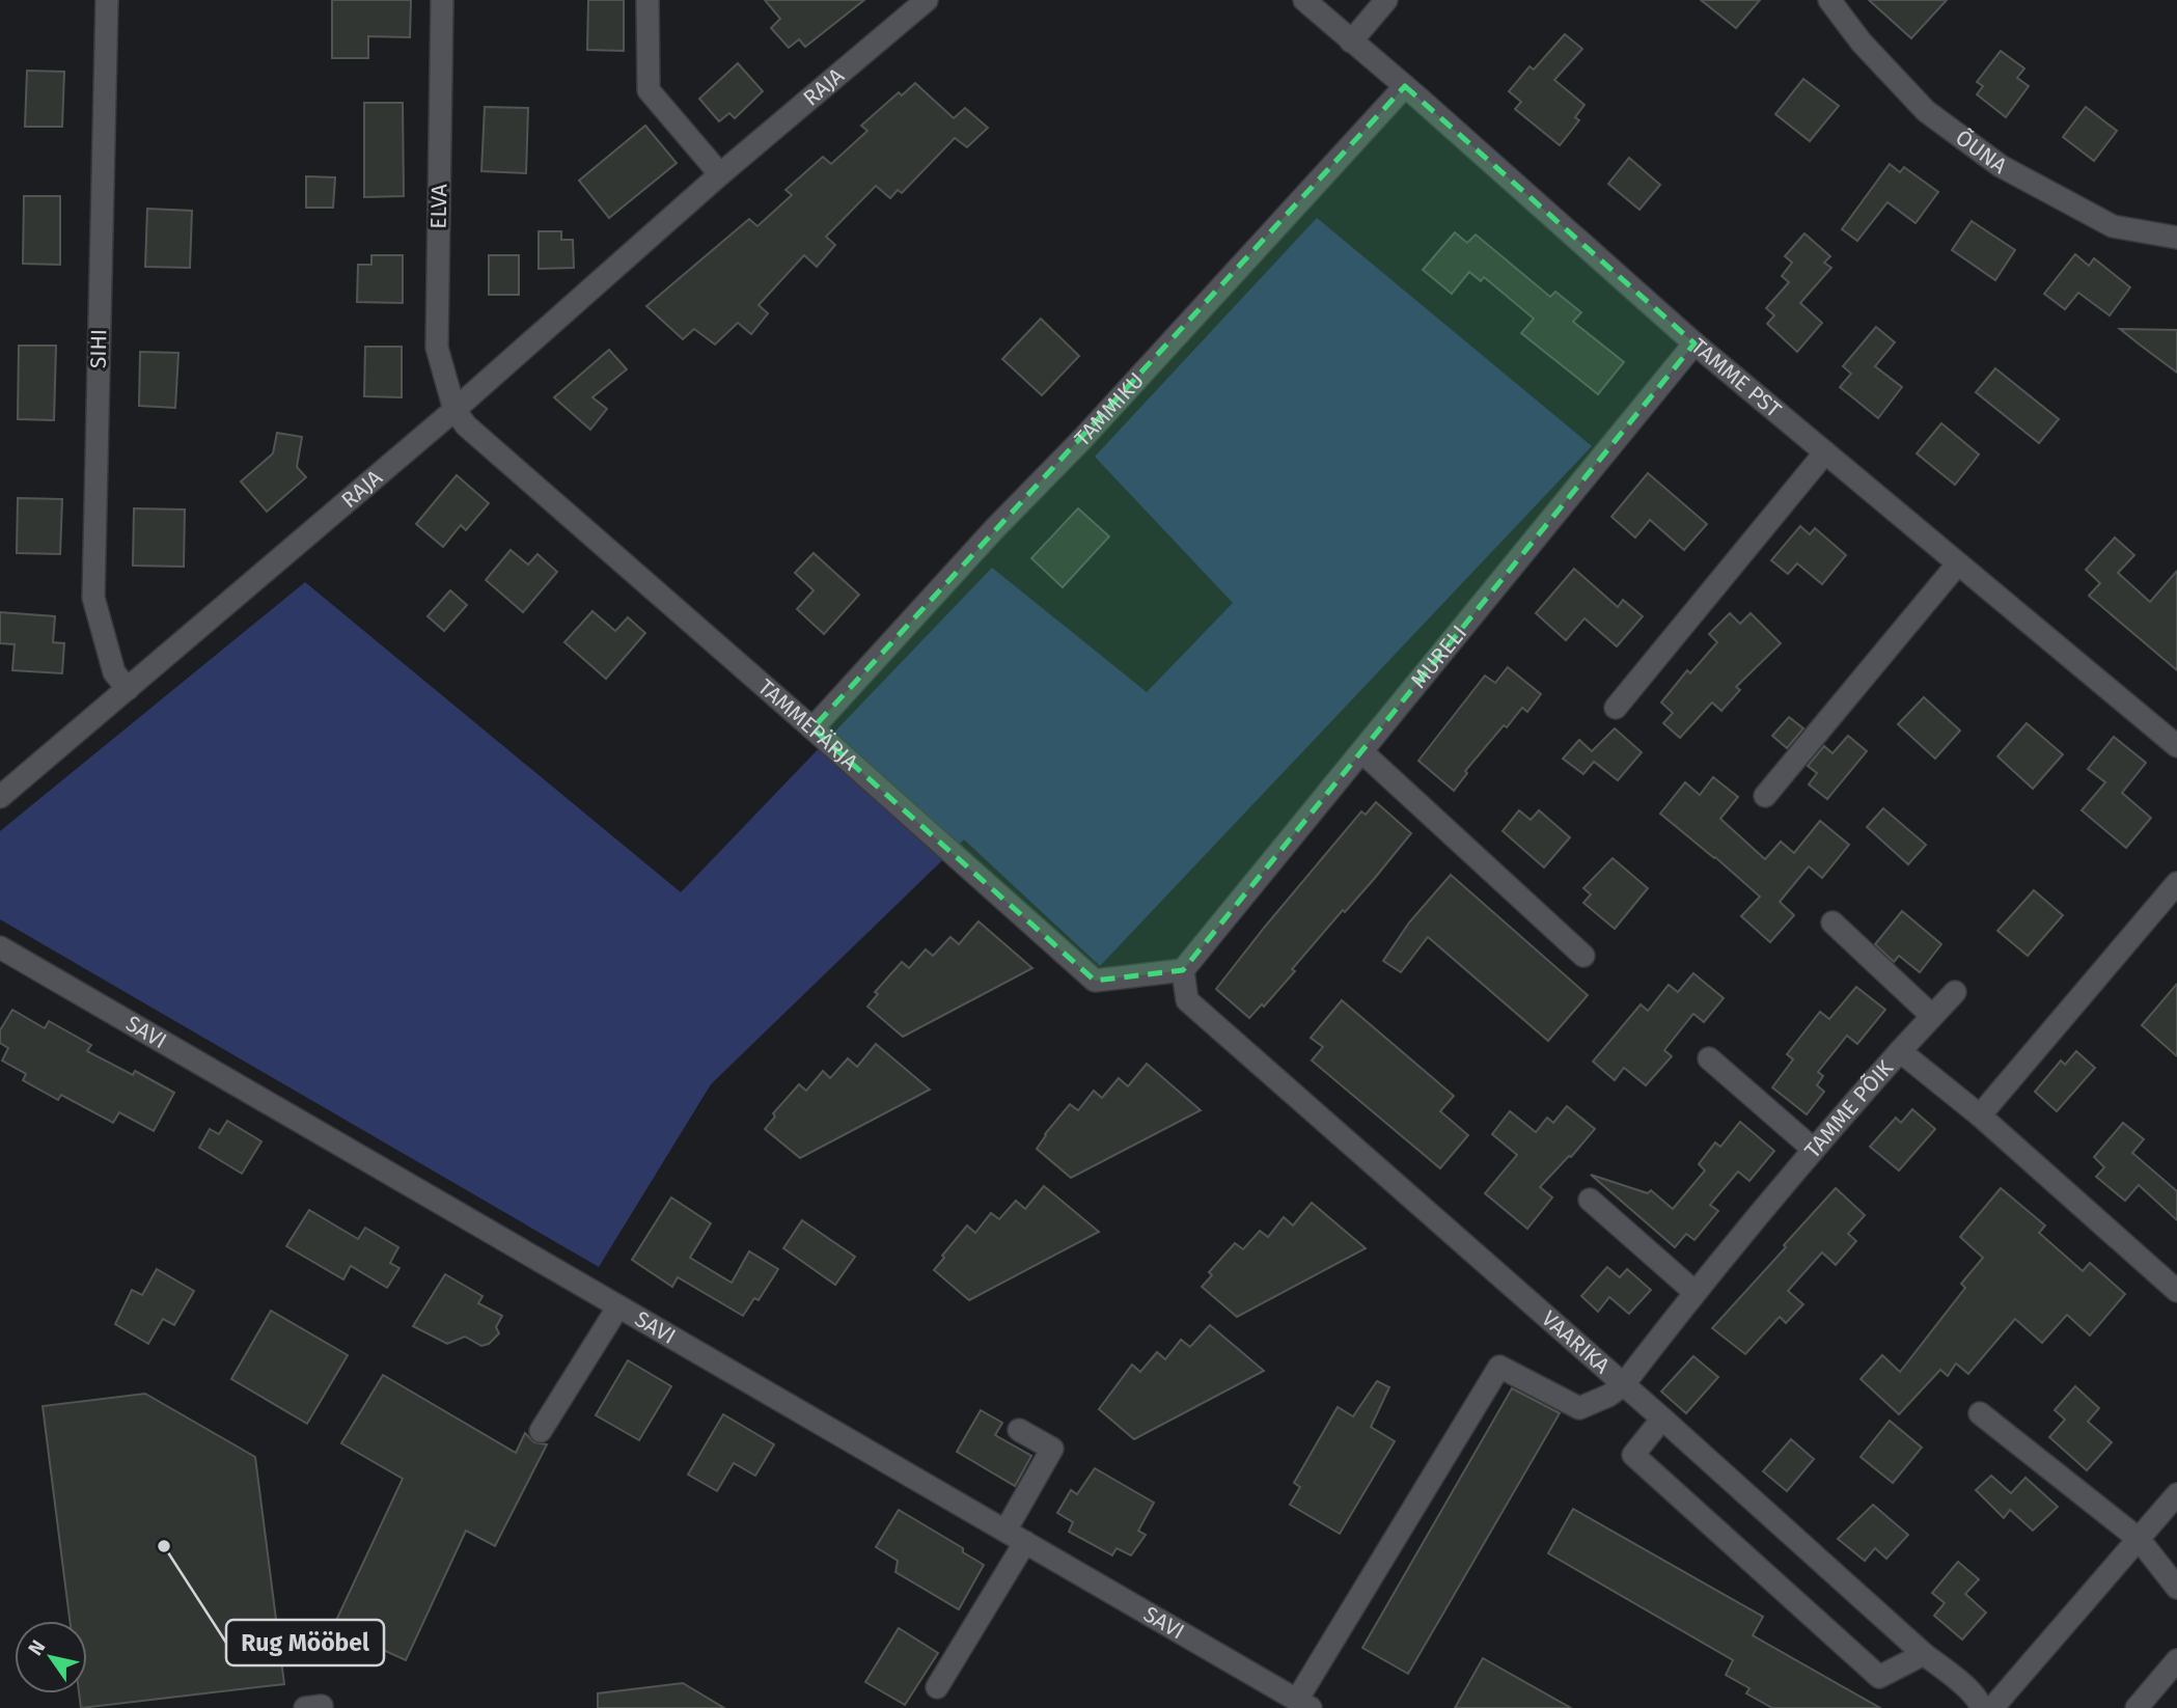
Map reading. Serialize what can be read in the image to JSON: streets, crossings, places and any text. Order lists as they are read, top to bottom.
{
  "streets": {
    "street": [
      "RAJA",
      "ÕUNA",
      "ELVA",
      "SIHI",
      "TAMME PST",
      "TAMMIKU",
      "MURELI",
      "TAMMEPÄRJA",
      "SAVI",
      "TAMME PÕIK",
      "VAARIKA"
    ]
  },
  "crossings": [
    ["RAJA", "ELVA"],
    ["RAJA", "SIHI"],
    ["RAJA", "TAMMEPÄRJA"],
    ["ELVA", "TAMMEPÄRJA"],
    ["TAMME PST", "TAMMIKU"],
    ["TAMME PST", "MURELI"],
    ["TAMMIKU", "TAMMEPÄRJA"],
    ["MURELI", "TAMMEPÄRJA"],
    ["MURELI", "VAARIKA"],
    ["TAMMEPÄRJA", "VAARIKA"],
    ["TAMME PÕIK", "VAARIKA"]
  ],
  "places": ["Rug Mööbel"],
  "north": "top left"
}
